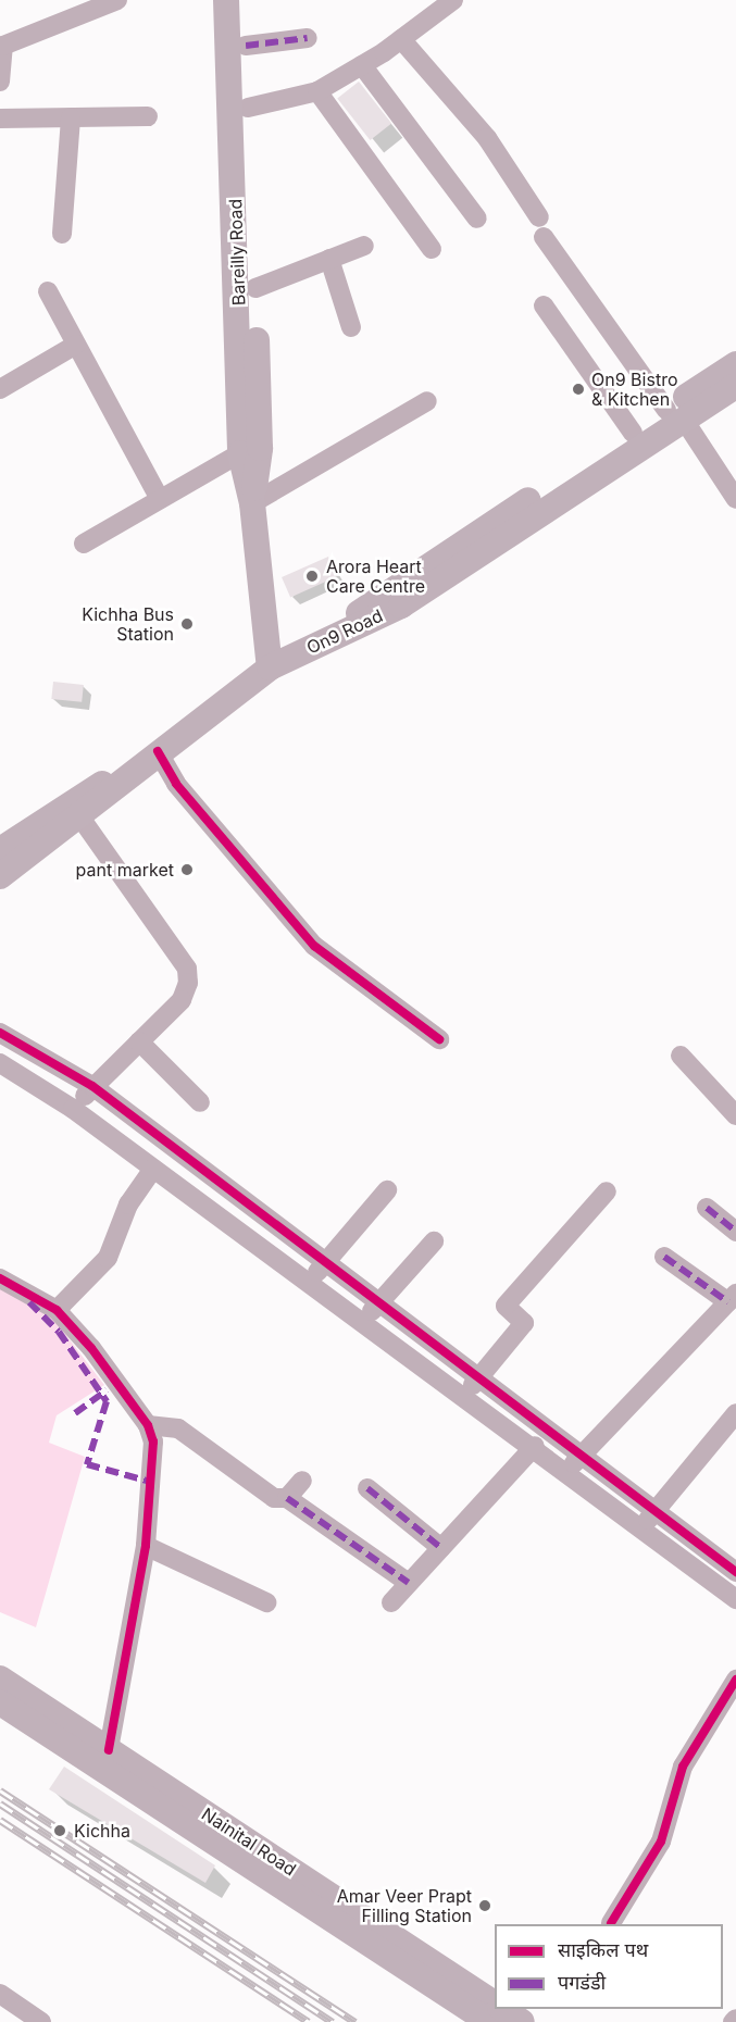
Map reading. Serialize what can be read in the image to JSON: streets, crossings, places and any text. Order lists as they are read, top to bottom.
{
  "streets": {
    "main road": ["Bareilly Road", "On9 Road", "Nainital Road"]
  },
  "crossings": [
    ["Bareilly Road", "On9 Road"]
  ],
  "places": [
    "On9 Bistro & Kitchen",
    "Arora Heart Care Centre",
    "Kichha Bus Station",
    "pant market",
    "Kichha",
    "Amar Veer Prapt Filling Station"
  ],
  "legend": ["साइकिल पथ", "पगडंडी"]
}
